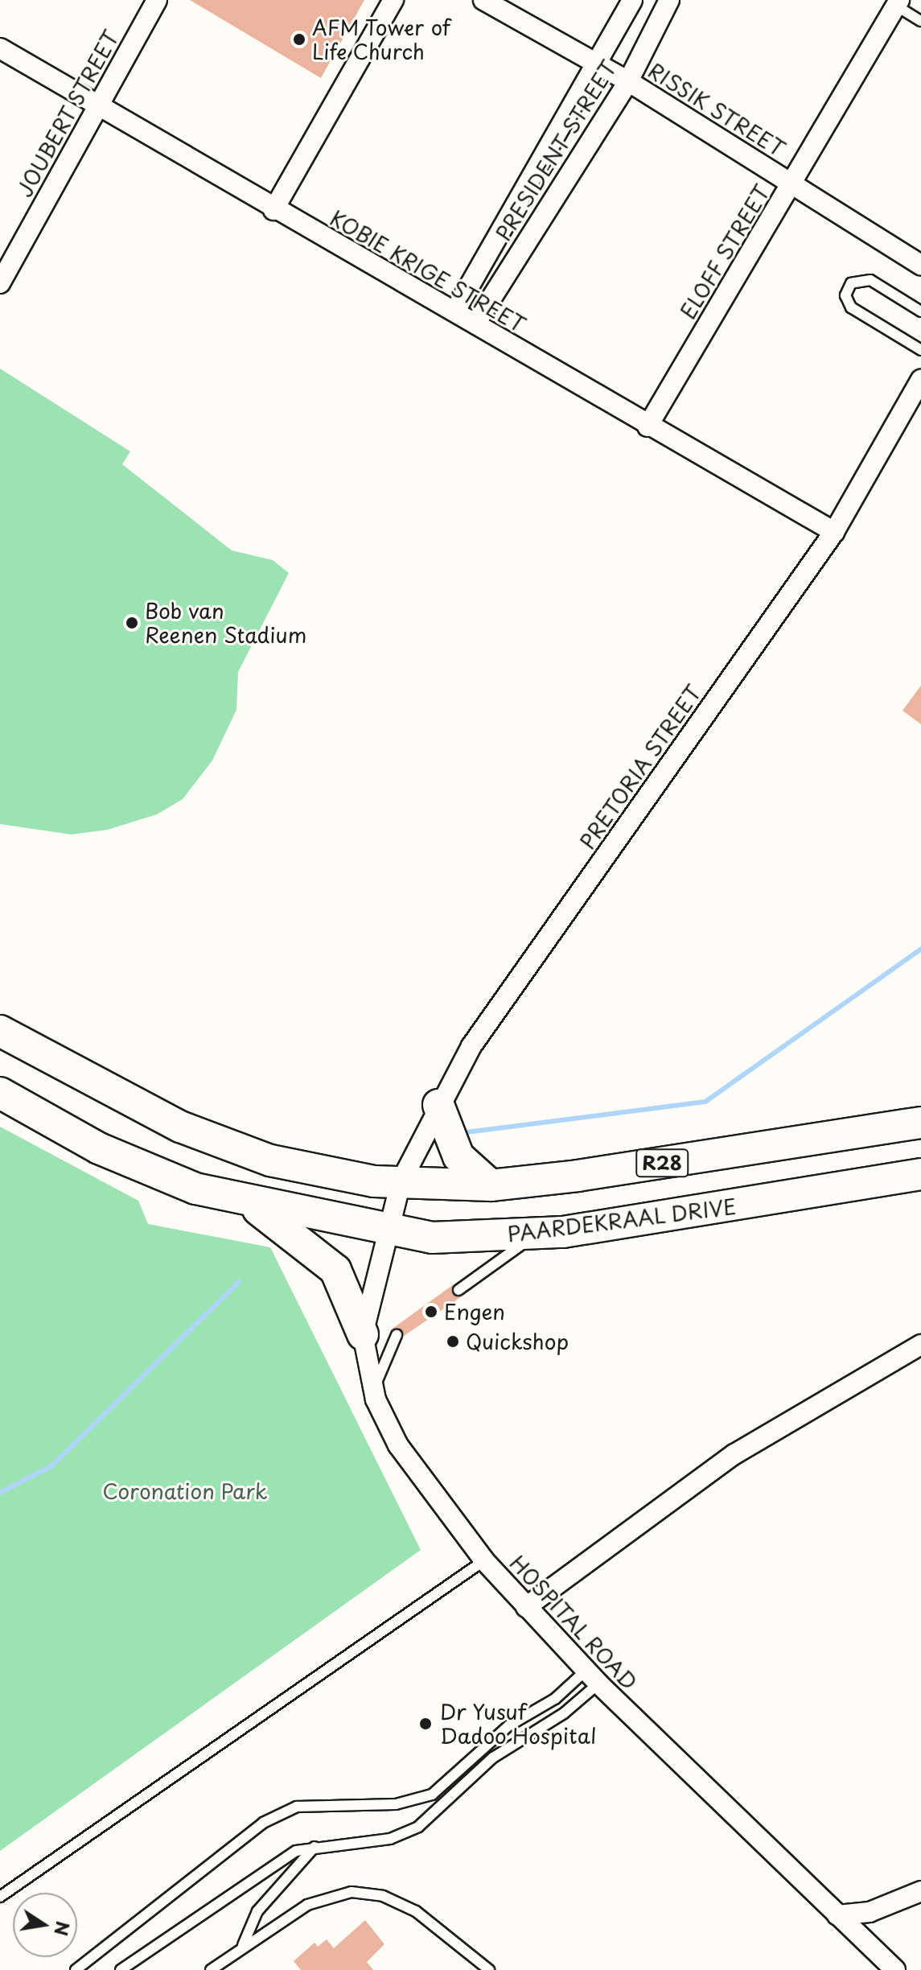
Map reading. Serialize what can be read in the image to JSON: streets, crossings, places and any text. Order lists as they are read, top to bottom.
{
  "streets": {
    "main road": ["R28", "PAARDEKRAAL DRIVE"],
    "street": [
      "RISSIK STREET",
      "JOUBERT STREET",
      "PRESIDENT STREET",
      "ELOFF STREET",
      "KOBIE KRIGE STREET",
      "PRETORIA STREET",
      "HOSPITAL ROAD"
    ]
  },
  "crossings": [
    ["RISSIK STREET", "PRESIDENT STREET"],
    ["RISSIK STREET", "ELOFF STREET"],
    ["JOUBERT STREET", "KOBIE KRIGE STREET"],
    ["PRESIDENT STREET", "KOBIE KRIGE STREET"],
    ["ELOFF STREET", "KOBIE KRIGE STREET"],
    ["KOBIE KRIGE STREET", "PRETORIA STREET"],
    ["PRETORIA STREET", "R28"],
    ["PRETORIA STREET", "PAARDEKRAAL DRIVE"],
    ["PRETORIA STREET", "HOSPITAL ROAD"],
    ["PAARDEKRAAL DRIVE", "HOSPITAL ROAD"]
  ],
  "parks": ["Coronation Park"],
  "places": [
    "AFM Tower of Life Church",
    "Bob van Reenen Stadium",
    "Engen",
    "Quickshop",
    "Dr Yusuf Dadoo Hospital"
  ],
  "north": "right"
}
